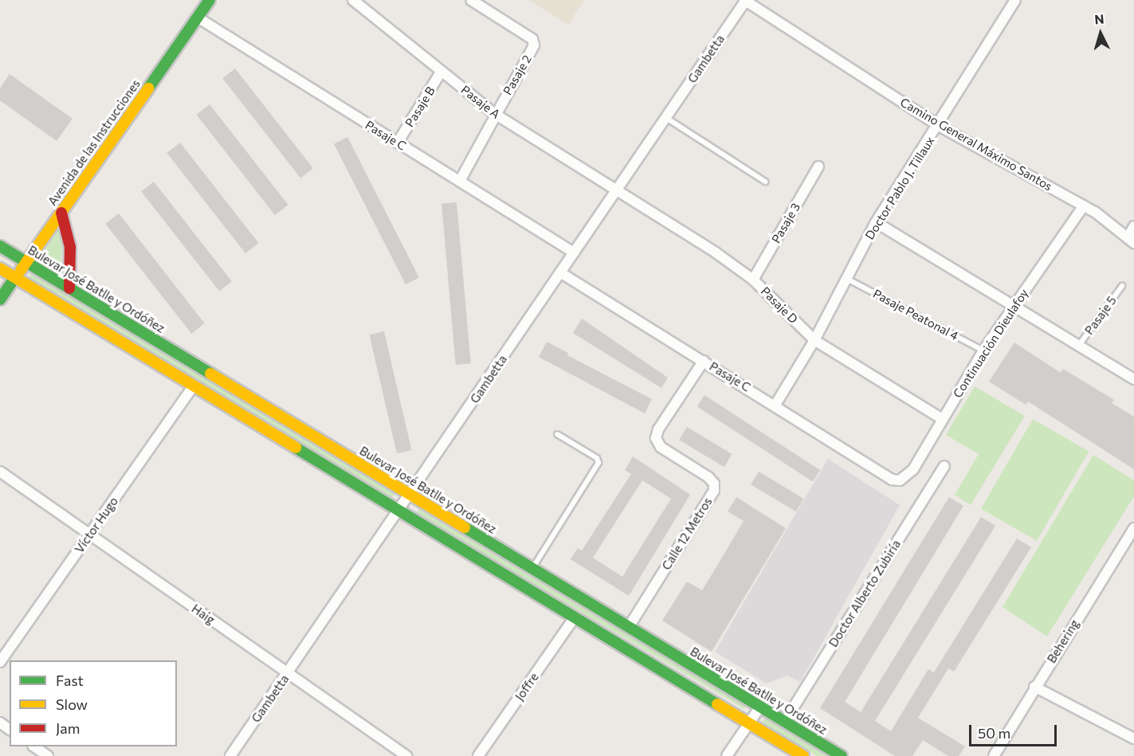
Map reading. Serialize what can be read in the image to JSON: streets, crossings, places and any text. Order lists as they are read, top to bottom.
{
  "streets": {
    "main road": ["Avenida de las Instrucciones", "Bulevar José Batlle y Ordóñez"],
    "street": [
      "Gambetta",
      "Pasaje 2",
      "Pasaje A",
      "Pasaje B",
      "Pasaje C",
      "Camino General Máximo Santos",
      "Doctor Pablo J. Tillaux",
      "Pasaje 3",
      "Pasaje D",
      "Continuación Dieulafoy",
      "Víctor Hugo",
      "Calle 12 Metros",
      "Doctor Alberto Zubiría",
      "Haig",
      "Behering",
      "Joffre"
    ],
    "lane": ["Pasaje Peatonal 4", "Pasaje 5"]
  },
  "crossings": [
    ["Gambetta", "Pasaje A"],
    ["Gambetta", "Pasaje C"],
    ["Gambetta", "Camino General Máximo Santos"],
    ["Gambetta", "Bulevar José Batlle y Ordóñez"],
    ["Gambetta", "Pasaje D"],
    ["Gambetta", "Haig"],
    ["Pasaje 2", "Pasaje A"],
    ["Pasaje 2", "Pasaje C"],
    ["Pasaje A", "Pasaje B"],
    ["Pasaje A", "Pasaje D"],
    ["Pasaje B", "Pasaje C"],
    ["Pasaje C", "Avenida de las Instrucciones"],
    ["Pasaje C", "Doctor Pablo J. Tillaux"],
    ["Pasaje C", "Continuación Dieulafoy"],
    ["Pasaje C", "Calle 12 Metros"],
    ["Avenida de las Instrucciones", "Bulevar José Batlle y Ordóñez"],
    ["Camino General Máximo Santos", "Doctor Pablo J. Tillaux"],
    ["Camino General Máximo Santos", "Continuación Dieulafoy"],
    ["Doctor Pablo J. Tillaux", "Pasaje D"],
    ["Doctor Pablo J. Tillaux", "Pasaje Peatonal 4"],
    ["Pasaje 3", "Pasaje D"],
    ["Bulevar José Batlle y Ordóñez", "Calle 12 Metros"],
    ["Bulevar José Batlle y Ordóñez", "Doctor Alberto Zubiría"],
    ["Pasaje D", "Continuación Dieulafoy"],
    ["Pasaje Peatonal 4", "Continuación Dieulafoy"],
    ["Víctor Hugo", "Haig"]
  ],
  "legend": ["Fast", "Slow", "Jam"],
  "scale_bar": "50 m",
  "north": "top"
}
